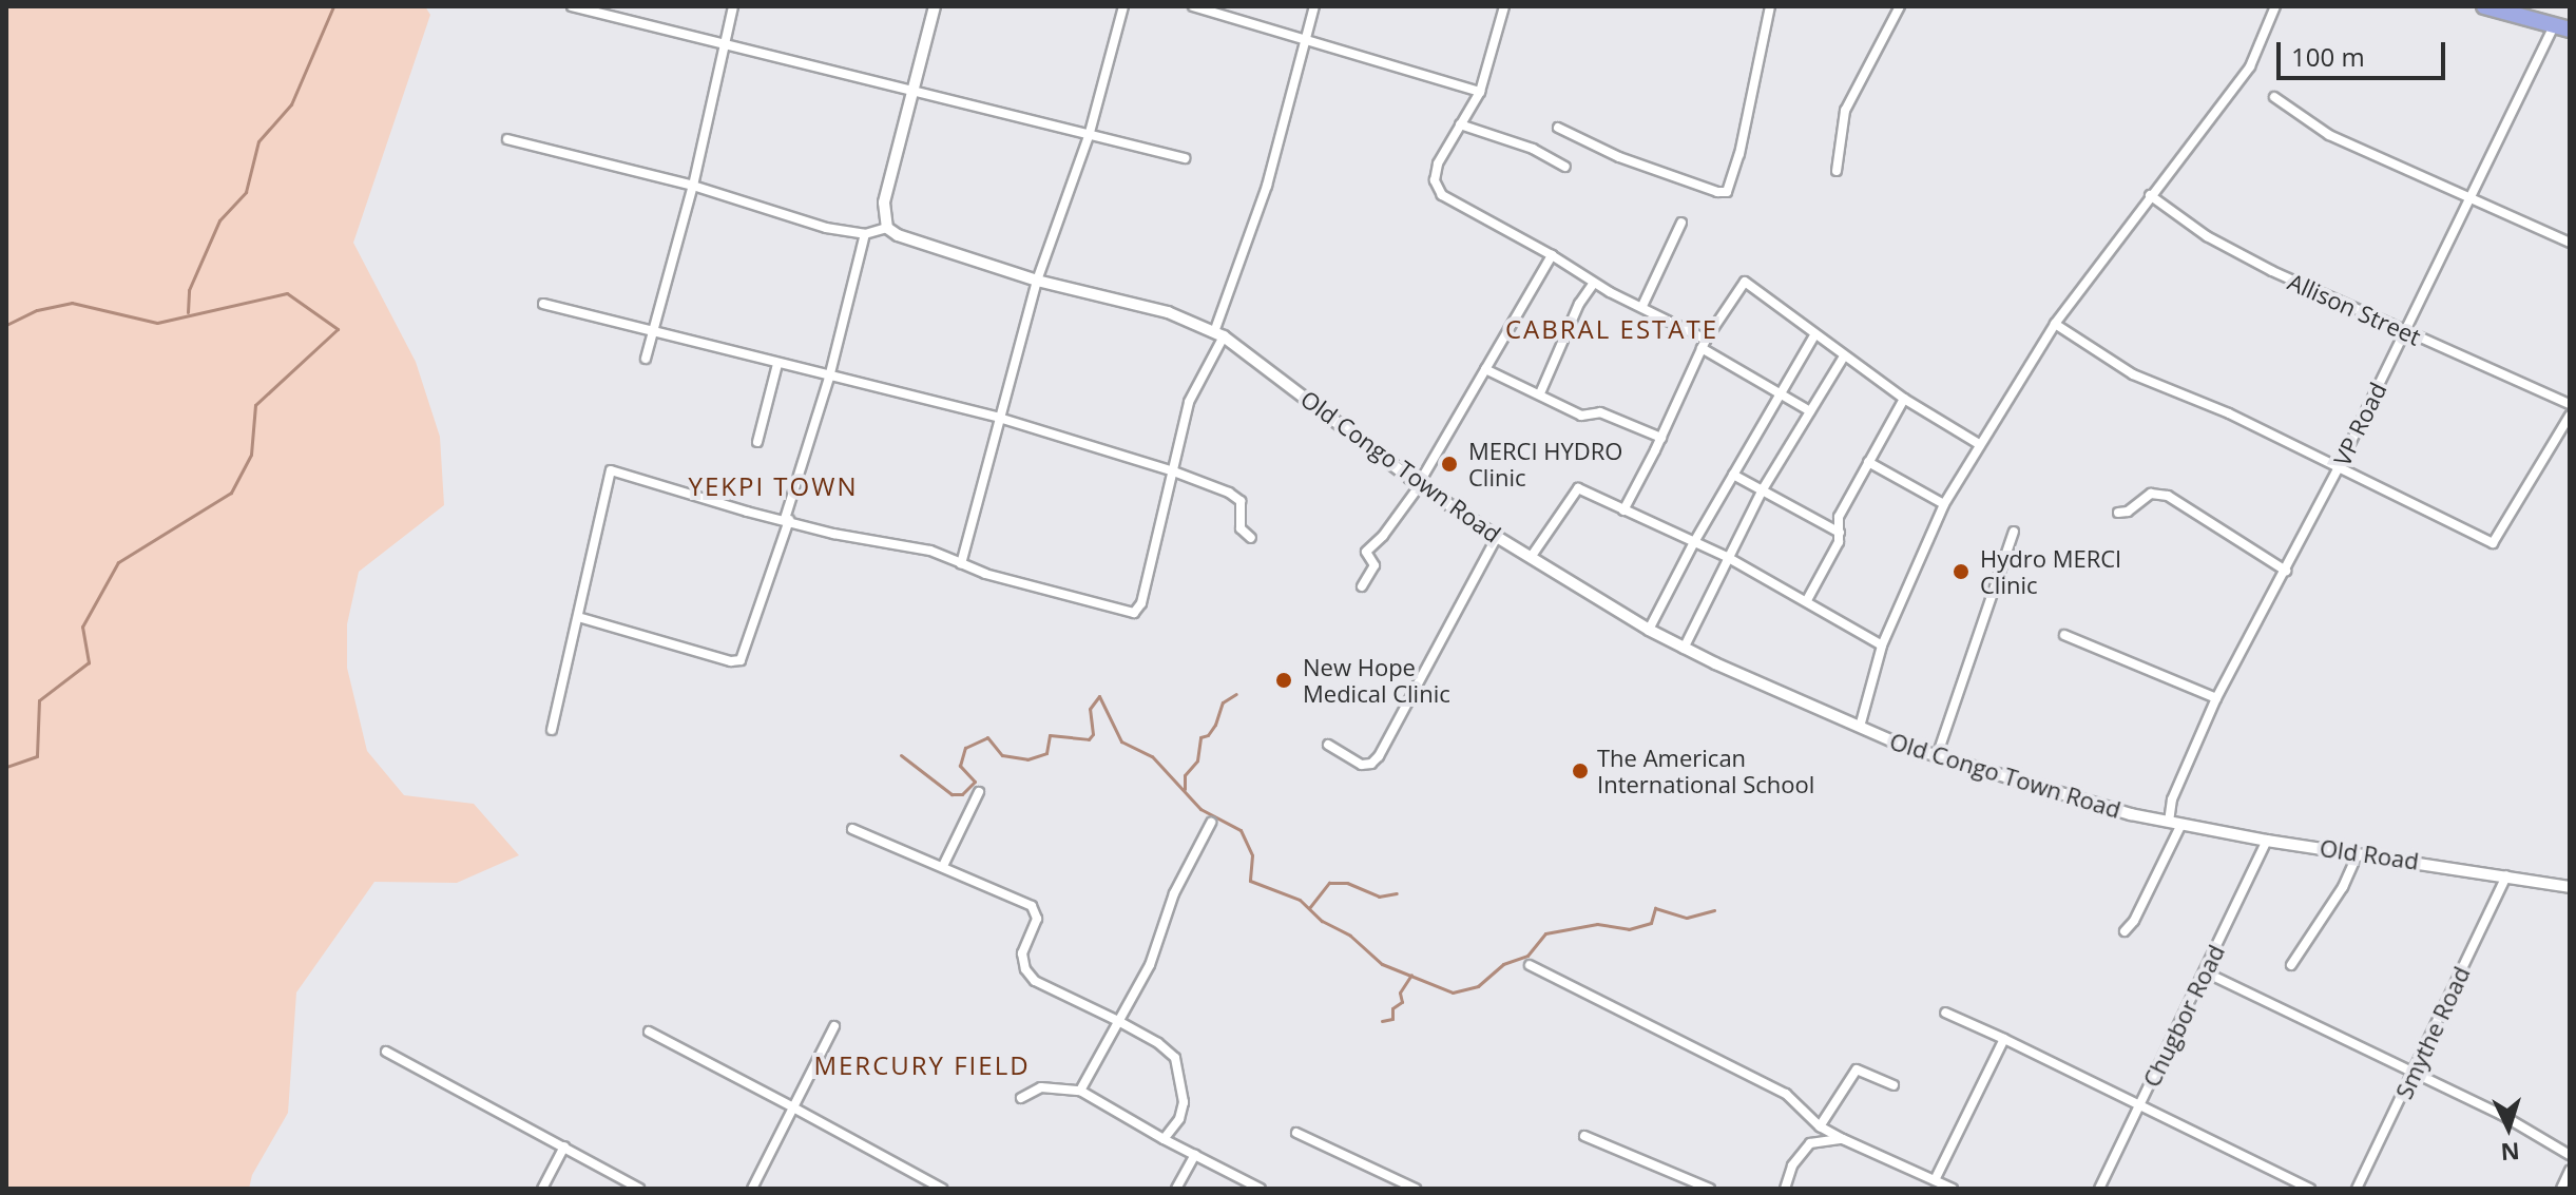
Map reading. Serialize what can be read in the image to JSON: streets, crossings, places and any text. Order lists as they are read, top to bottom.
{
  "streets": {
    "street": [
      "Allison Street",
      "VP Road",
      "Old Congo Town Road",
      "Old Road",
      "Chugbor Road",
      "Smythe Road"
    ]
  },
  "crossings": [
    ["Allison Street", "VP Road"],
    ["VP Road", "Old Congo Town Road"],
    ["VP Road", "Old Road"],
    ["Old Congo Town Road", "Old Road"],
    ["Old Road", "Chugbor Road"],
    ["Old Road", "Smythe Road"]
  ],
  "districts": ["CABRAL ESTATE", "YEKPI TOWN", "MERCURY FIELD"],
  "places": [
    "MERCI HYDRO Clinic",
    "Hydro MERCI Clinic",
    "New Hope Medical Clinic",
    "The American International School"
  ],
  "scale_bar": "100 m",
  "north": "bottom"
}
